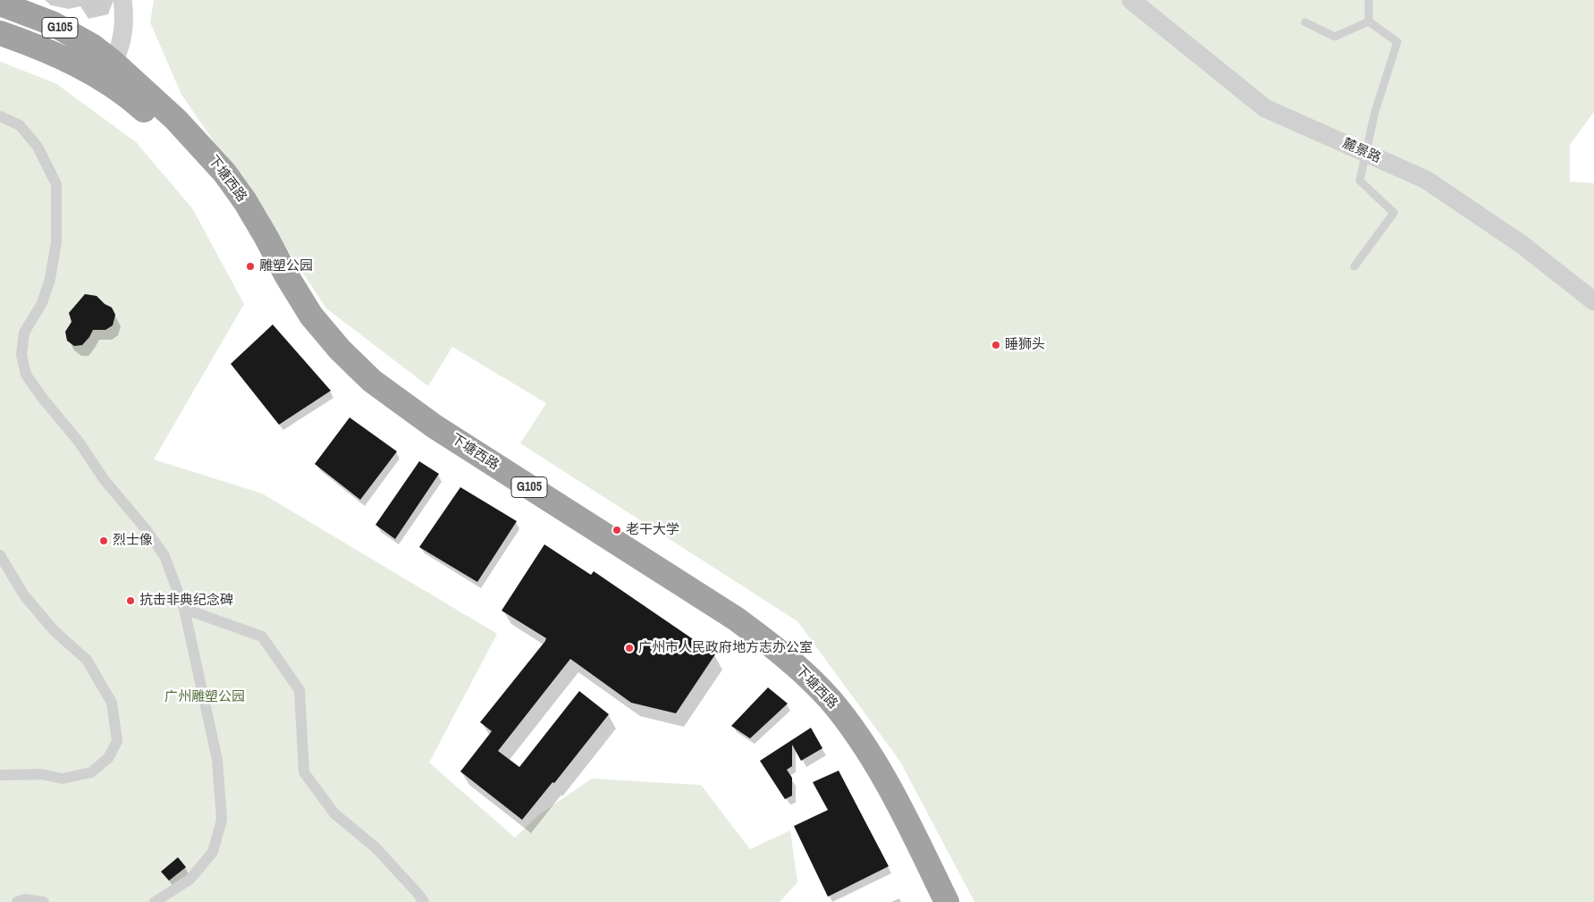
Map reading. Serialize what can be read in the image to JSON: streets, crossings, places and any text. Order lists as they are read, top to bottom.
{
  "streets": {
    "highway": ["G105", "下塘西路"],
    "street": ["麓景路"]
  },
  "parks": ["广州雕塑公园"],
  "places": [
    "雕塑公园",
    "睡狮头",
    "老干大学",
    "烈士像",
    "抗击非典纪念碑",
    "广州市人民政府地方志办公室"
  ]
}
